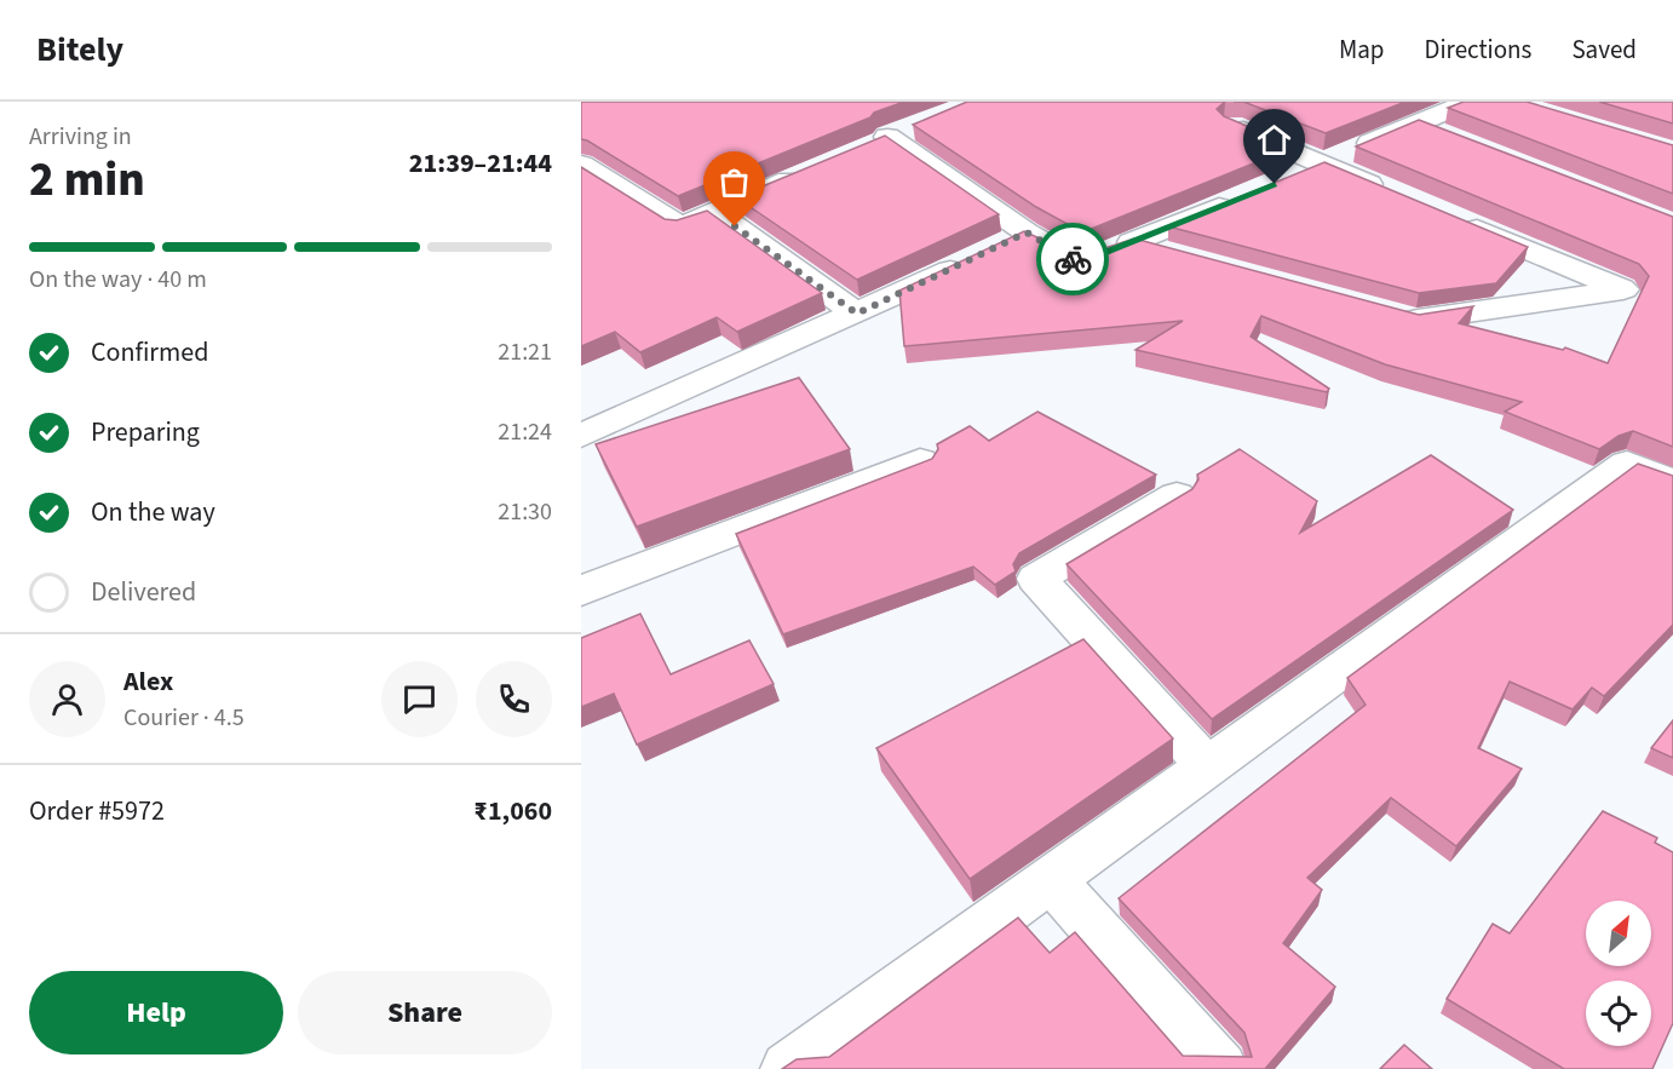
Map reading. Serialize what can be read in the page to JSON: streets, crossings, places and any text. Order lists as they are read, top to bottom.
{
  "north": "top right",
  "page": {
    "header": "Bitely",
    "nav": ["Map", "Directions", "Saved"],
    "heading": ["2 min", "Arriving in", "21:39–21:44"],
    "panel": [
      "Alex",
      "Courier · 4.5",
      "Order #5972",
      "₹1,060"
    ],
    "bar": "On the way · 40 m",
    "list": [
      ["Confirmed", "21:21"],
      ["Preparing", "21:24"],
      ["On the way", "21:30"],
      "Delivered"
    ],
    "buttons": ["Help", "Share"]
  }
}
